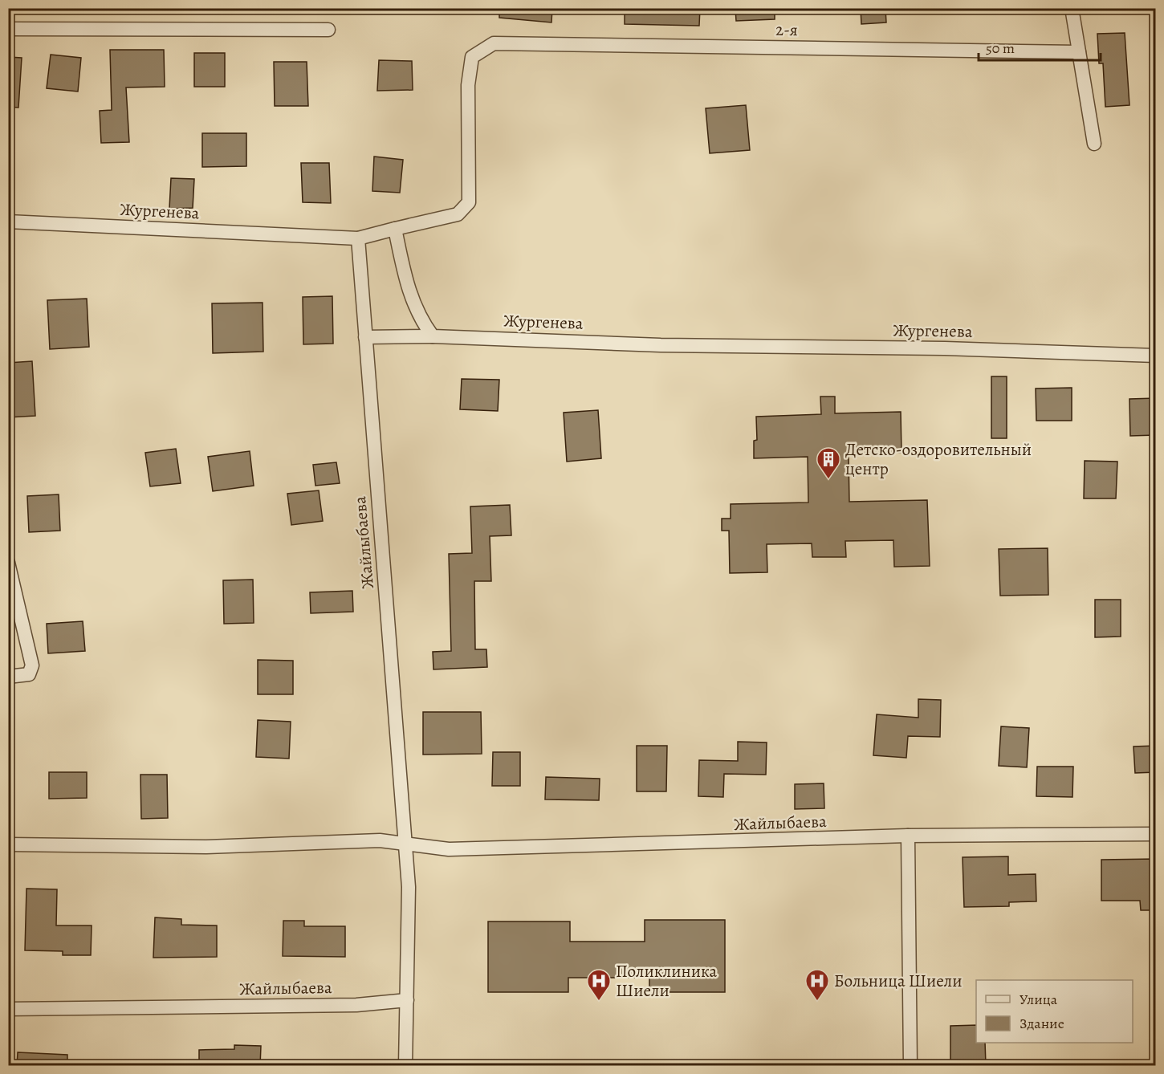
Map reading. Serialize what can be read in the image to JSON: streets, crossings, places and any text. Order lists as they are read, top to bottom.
{
  "streets": {
    "street": ["2-я", "Жургенева", "Жайлыбаева"]
  },
  "crossings": [
    ["2-я", "Жургенева"],
    ["Жургенева", "Жайлыбаева"]
  ],
  "places": {
    "building": ["Детско-оздоровительный центр"],
    "hospital": ["Поликлиника Шиели", "Больница Шиели"]
  },
  "legend": ["Улица", "Здание"],
  "scale_bar": "50 m"
}
